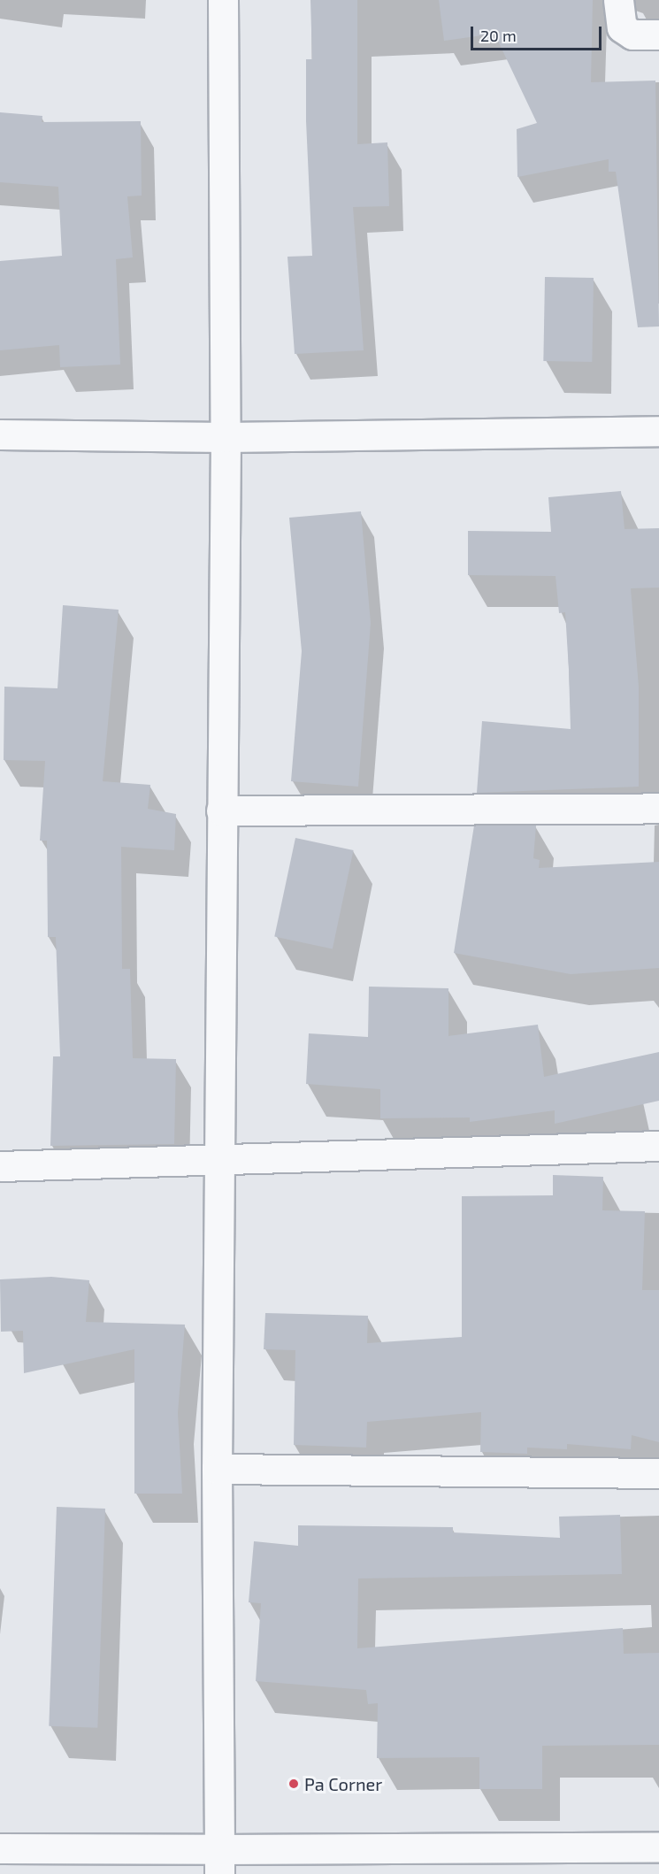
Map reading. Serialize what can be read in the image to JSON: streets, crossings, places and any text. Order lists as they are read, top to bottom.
{
  "places": ["Pa Corner"],
  "scale_bar": "20 m"
}
